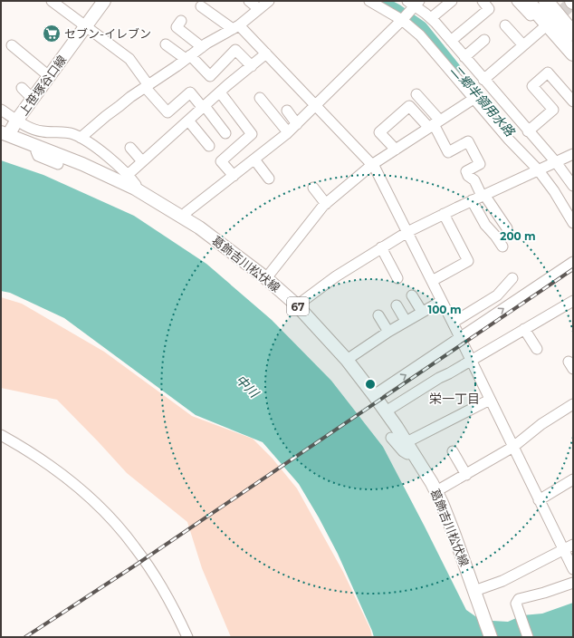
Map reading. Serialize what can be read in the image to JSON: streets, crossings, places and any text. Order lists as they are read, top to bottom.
{
  "streets": {
    "main road": ["上笹塚谷口線", "葛飾吉川松伏線", "67"]
  },
  "crossings": [
    ["上笹塚谷口線", "葛飾吉川松伏線"]
  ],
  "districts": ["栄一丁目"],
  "water": ["二郷半領用水路", "中川"],
  "places": {
    "supermarket": ["セブン-イレブン"]
  },
  "rings": ["200 m", "100 m"]
}
